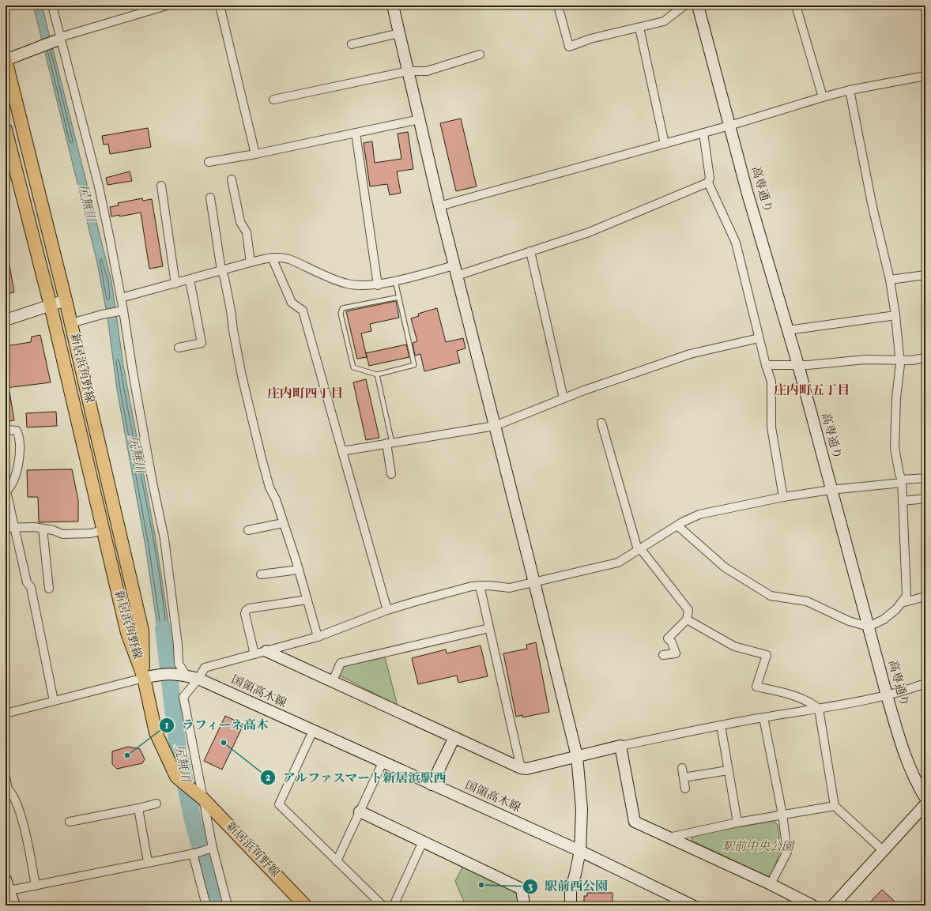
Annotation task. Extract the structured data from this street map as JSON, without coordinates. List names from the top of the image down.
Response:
{
  "streets": {
    "main road": ["新居浜角野線"],
    "street": ["高専通り", "国領高木線"]
  },
  "crossings": [
    ["新居浜角野線", "国領高木線"]
  ],
  "districts": ["庄内町五丁目", "庄内町四丁目"],
  "water": ["尻無川"],
  "parks": ["駅前中央公園"],
  "places": ["アルファスマート新居浜駅西", "ラフィーネ高木", "駅前西公園"]
}
